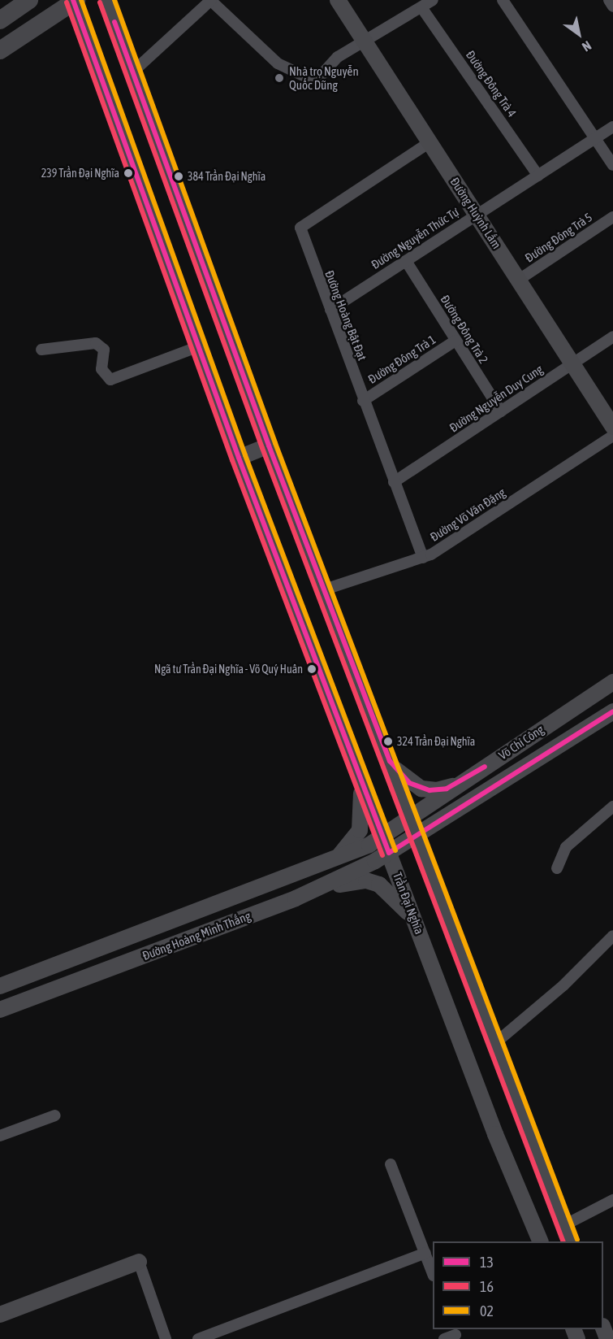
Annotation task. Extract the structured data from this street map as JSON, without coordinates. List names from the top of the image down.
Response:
{
  "streets": {
    "main road": [
      "Đường Huỳnh Lắm",
      "Võ Chí Công",
      "Trần Đại Nghĩa",
      "Đường Hoàng Minh Thắng"
    ],
    "street": [
      "Đường Đông Trà 4",
      "Đường Đông Trà 5",
      "Đường Nguyễn Thức Tự",
      "Đường Hoàng Bật Đạt",
      "Đường Đông Trà 2",
      "Đường Đông Trà 1",
      "Đường Nguyễn Duy Cung",
      "Đường Võ Văn Đặng"
    ]
  },
  "crossings": [
    ["Đường Đông Trà 4", "Đường Nguyễn Thức Tự"],
    ["Đường Huỳnh Lắm", "Đường Đông Trà 5"],
    ["Đường Huỳnh Lắm", "Đường Nguyễn Thức Tự"],
    ["Đường Huỳnh Lắm", "Đường Hoàng Bật Đạt"],
    ["Đường Huỳnh Lắm", "Đường Nguyễn Duy Cung"],
    ["Đường Nguyễn Thức Tự", "Đường Hoàng Bật Đạt"],
    ["Đường Nguyễn Thức Tự", "Đường Đông Trà 2"],
    ["Đường Hoàng Bật Đạt", "Đường Đông Trà 1"],
    ["Đường Hoàng Bật Đạt", "Đường Nguyễn Duy Cung"],
    ["Đường Hoàng Bật Đạt", "Đường Võ Văn Đặng"],
    ["Đường Đông Trà 2", "Đường Đông Trà 1"],
    ["Đường Đông Trà 2", "Đường Nguyễn Duy Cung"],
    ["Võ Chí Công", "Trần Đại Nghĩa"],
    ["Võ Chí Công", "Đường Hoàng Minh Thắng"],
    ["Trần Đại Nghĩa", "Đường Hoàng Minh Thắng"]
  ],
  "places": [
    "Nhà trọ Nguyễn Quốc Dũng",
    "239 Trần Đại Nghĩa",
    "384 Trần Đại Nghĩa",
    "Ngã tư Trần Đại Nghĩa - Võ Quý Huân",
    "324 Trần Đại Nghĩa"
  ],
  "lines": ["transit line 13", "transit line 02", "transit line 16"],
  "legend": ["13", "16", "02"],
  "north": "bottom right"
}
